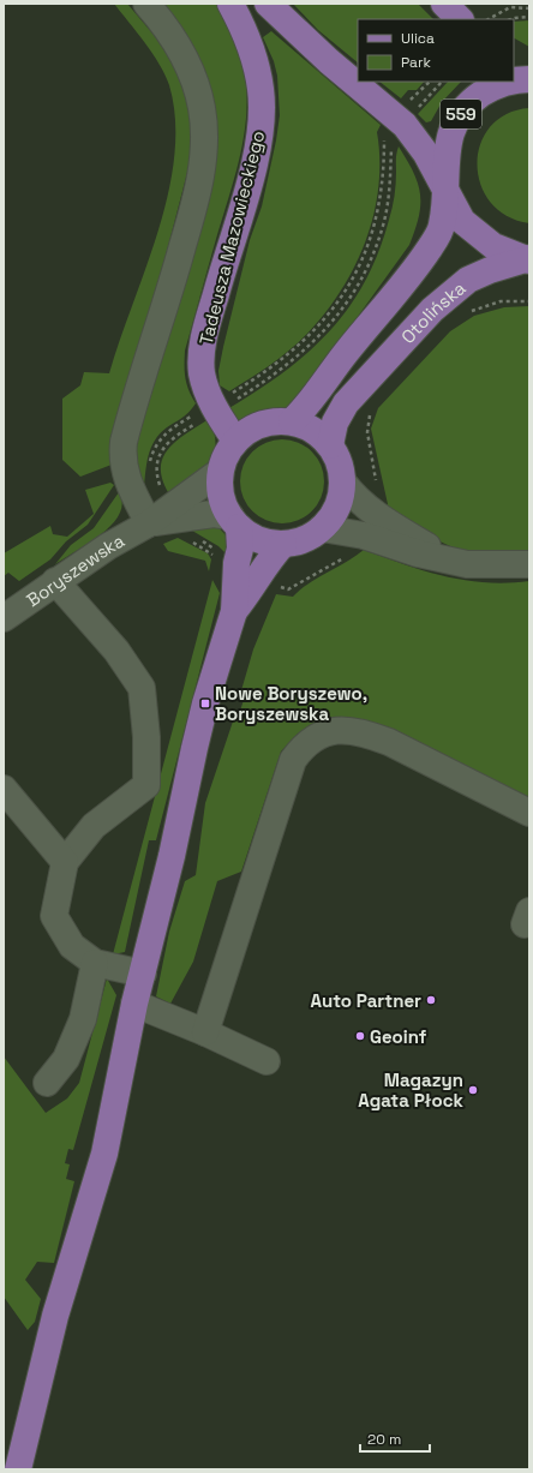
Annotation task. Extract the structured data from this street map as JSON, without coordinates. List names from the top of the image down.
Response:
{
  "streets": {
    "main road": ["559", "Tadeusza Mazowieckiego", "Otolińska"],
    "street": ["Boryszewska"]
  },
  "crossings": [
    ["559", "Otolińska"],
    ["Tadeusza Mazowieckiego", "Otolińska"],
    ["Tadeusza Mazowieckiego", "Boryszewska"],
    ["Otolińska", "Boryszewska"]
  ],
  "places": {
    "transit": ["Nowe Boryszewo, Boryszewska"],
    "other": ["Auto Partner", "Geoinf", "Magazyn Agata Płock"]
  },
  "legend": ["Ulica", "Park"],
  "scale_bar": "20 m"
}
